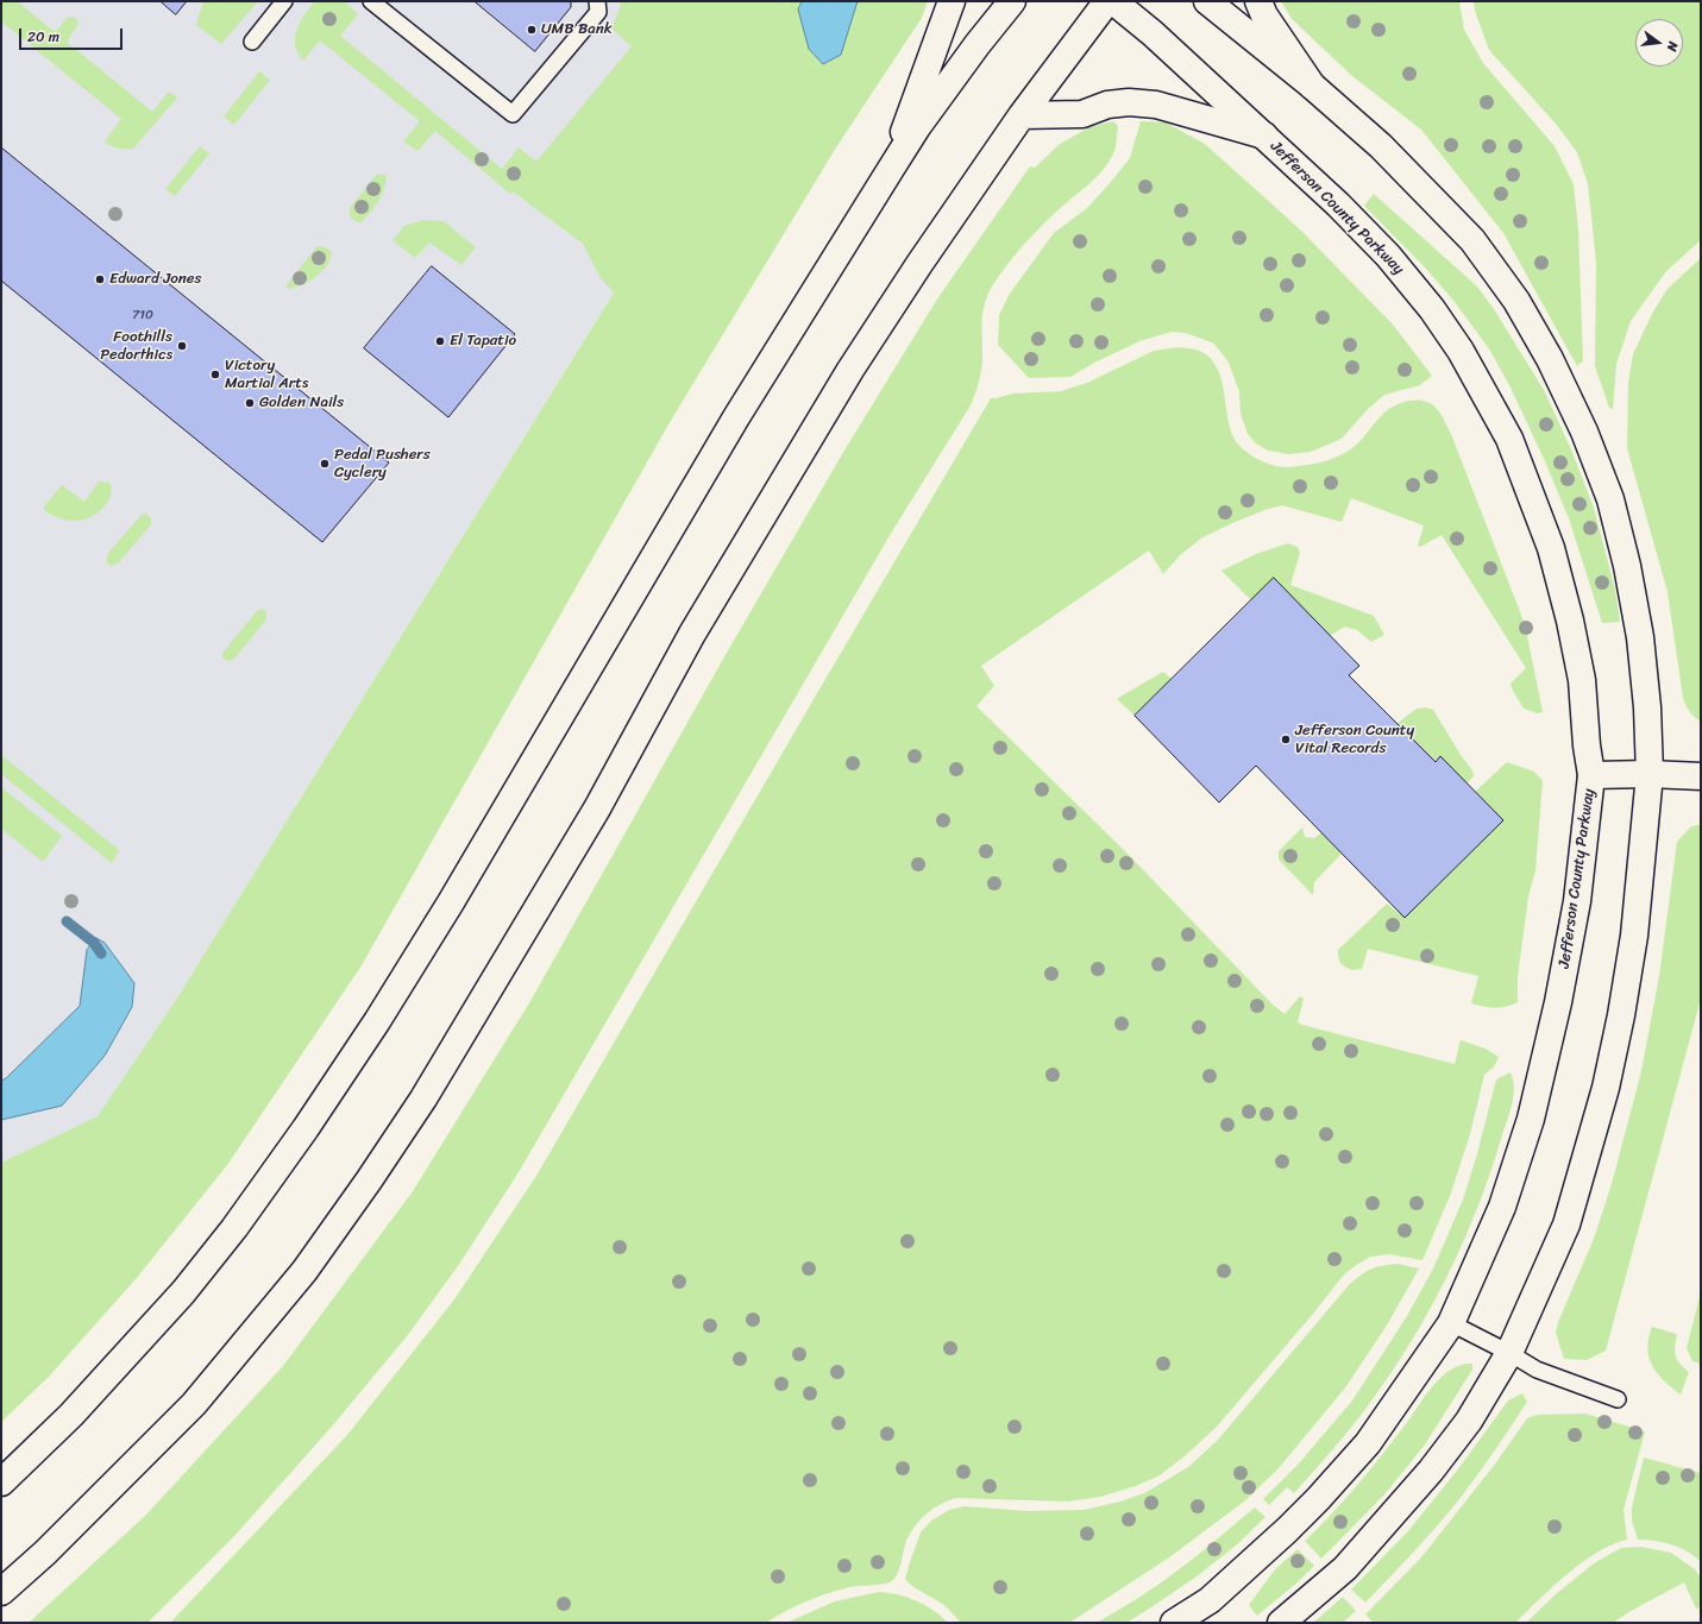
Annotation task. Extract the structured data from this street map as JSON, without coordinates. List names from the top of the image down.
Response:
{
  "streets": {
    "main road": ["Jefferson County Parkway"]
  },
  "places": [
    "UMB Bank",
    "Edward Jones",
    "El Tapatio",
    "Foothills Pedorthics",
    "Victory Martial Arts",
    "Golden Nails",
    "Pedal Pushers Cyclery",
    "Jefferson County Vital Records"
  ],
  "house_numbers": ["710"],
  "scale_bar": "20 m",
  "north": "right"
}
